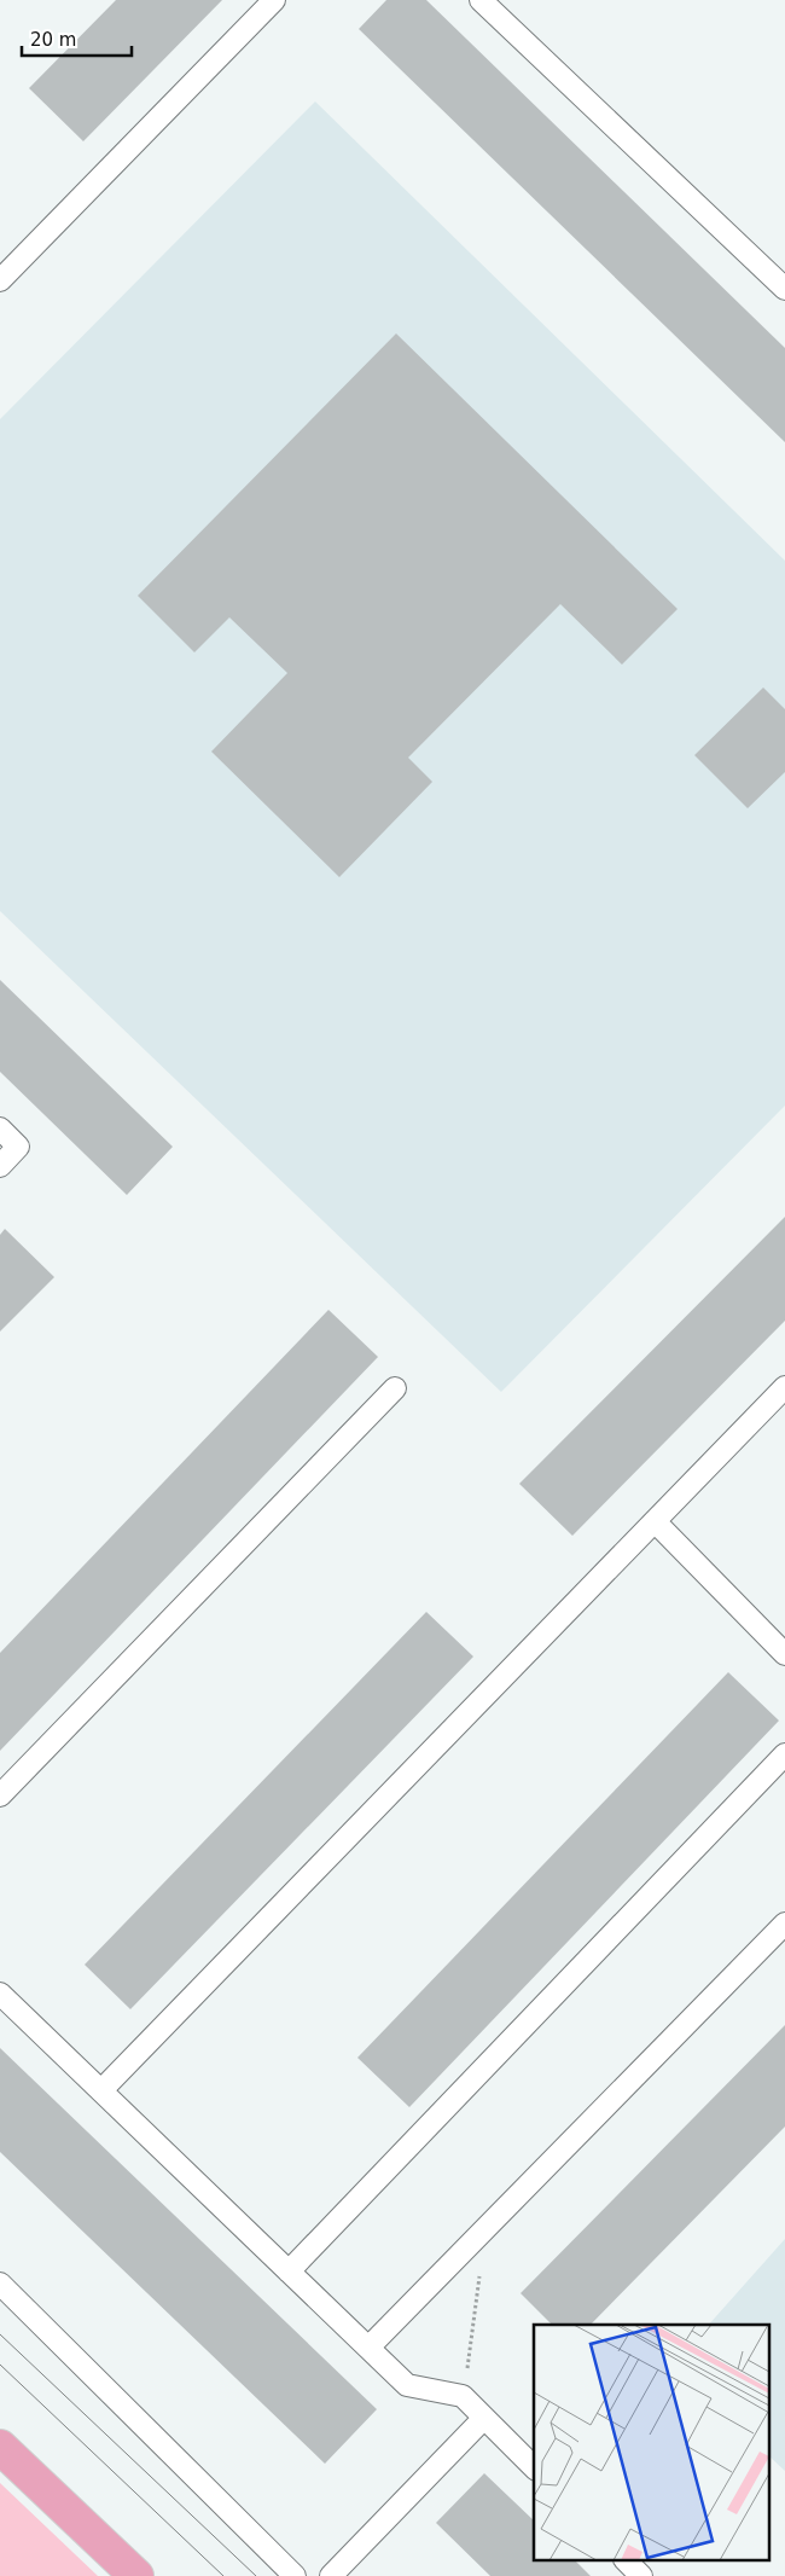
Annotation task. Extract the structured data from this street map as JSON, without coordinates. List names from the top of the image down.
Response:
{
  "scale_bar": "20 m"
}
